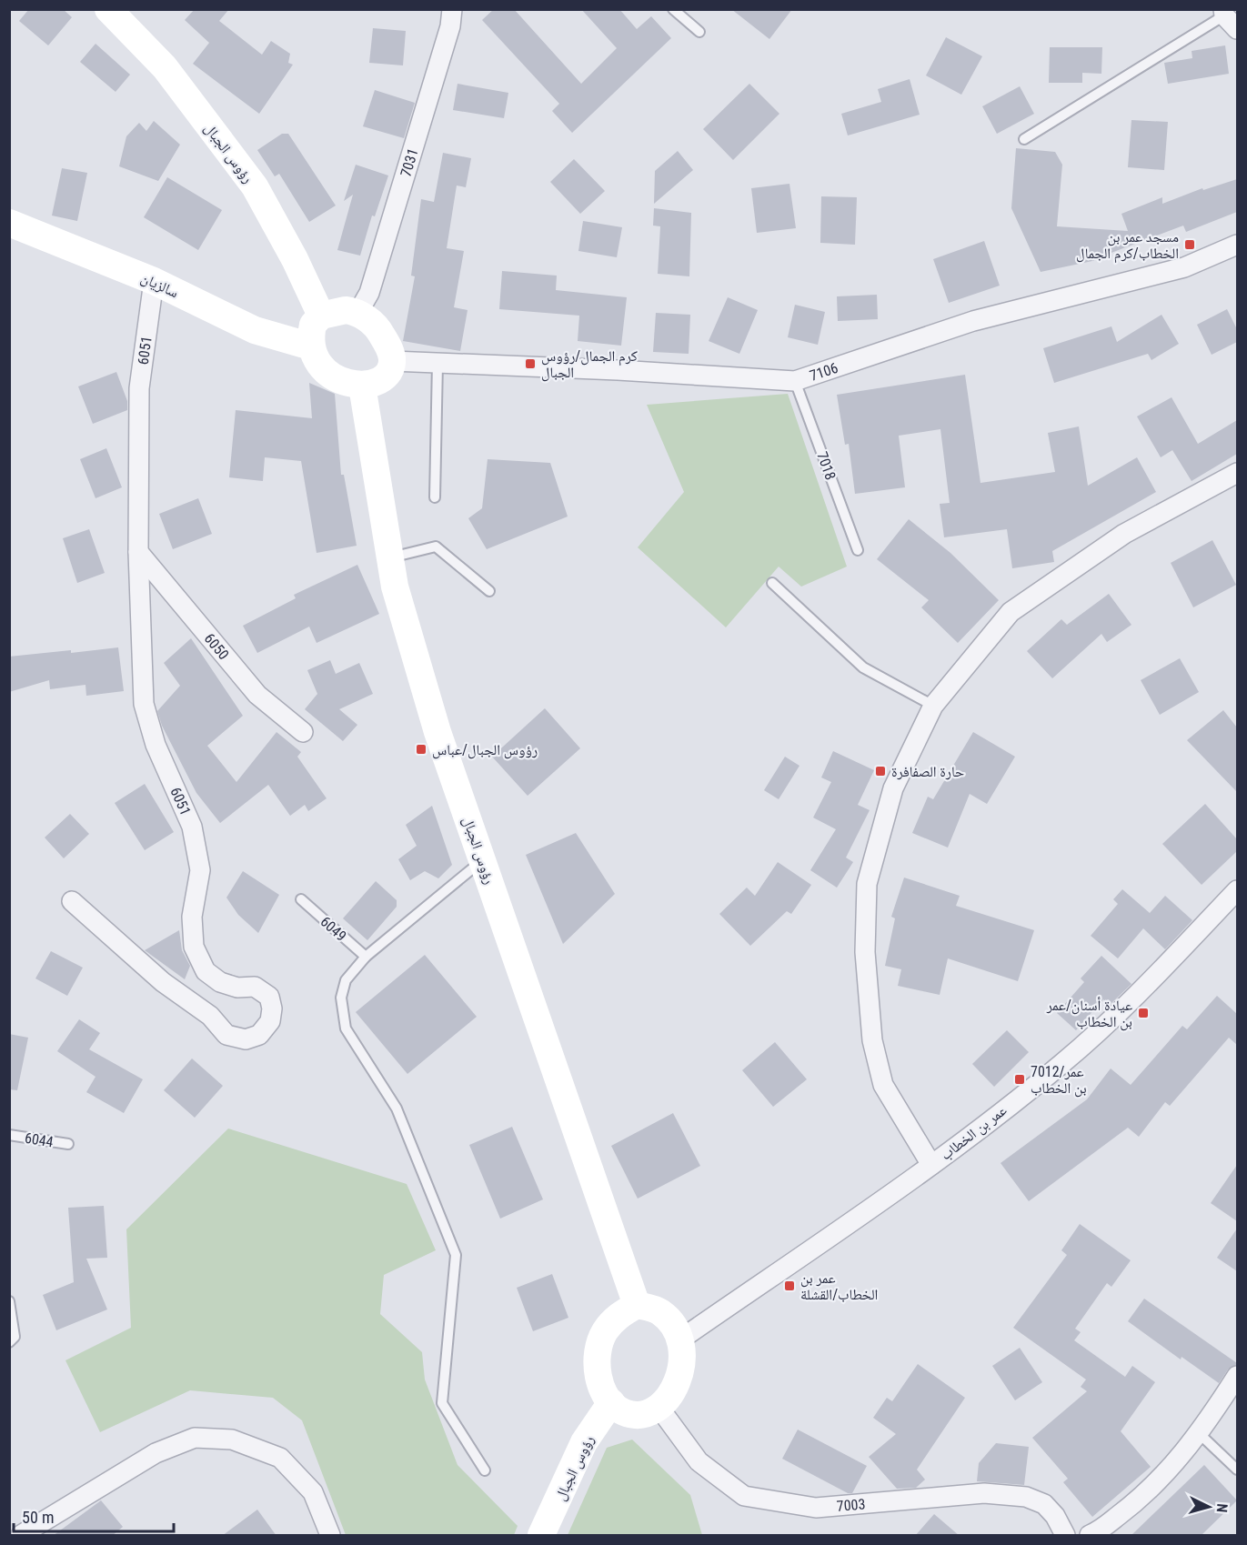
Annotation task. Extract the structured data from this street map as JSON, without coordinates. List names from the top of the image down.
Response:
{
  "streets": {
    "street": [
      "رؤوس الجبال",
      "7031",
      "سالزيان",
      "6051",
      "7106",
      "6050",
      "عمر بن الخطاب",
      "7003"
    ],
    "lane": ["7018", "6049", "6044"]
  },
  "crossings": [
    ["رؤوس الجبال", "7031"],
    ["رؤوس الجبال", "سالزيان"],
    ["رؤوس الجبال", "7106"],
    ["رؤوس الجبال", "عمر بن الخطاب"],
    ["رؤوس الجبال", "7003"],
    ["7031", "سالزيان"],
    ["7031", "7106"],
    ["سالزيان", "6051"],
    ["سالزيان", "7106"],
    ["6051", "6050"],
    ["7106", "7018"],
    ["عمر بن الخطاب", "7003"]
  ],
  "places": {
    "transit": [
      "مسجد عمر بن الخطاب/كرم الجمال",
      "كرم الجمال/رؤوس الجبال",
      "رؤوس الجبال/عباس",
      "حارة الصفافرة",
      "عيادة أسنان/عمر بن الخطاب",
      "7012/عمر بن الخطاب",
      "عمر بن الخطاب/القشلة"
    ]
  },
  "scale_bar": "50 m",
  "north": "right"
}
